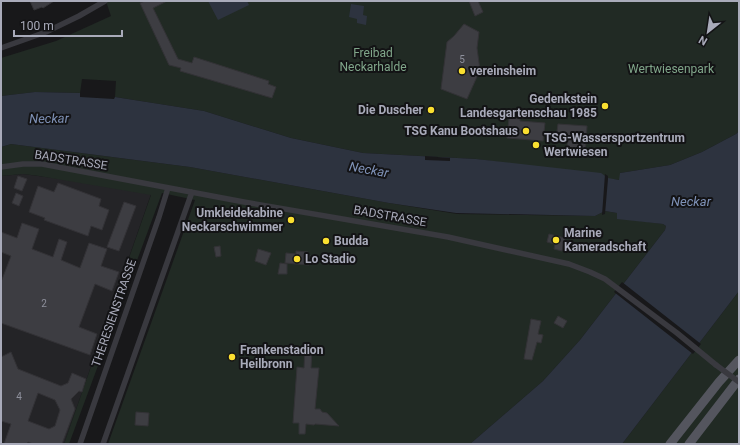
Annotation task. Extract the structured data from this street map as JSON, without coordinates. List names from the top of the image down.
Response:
{
  "streets": {
    "street": ["BADSTRASSE", "THERESIENSTRASSE"]
  },
  "crossings": [
    ["BADSTRASSE", "THERESIENSTRASSE"]
  ],
  "water": ["Neckar"],
  "parks": ["Freibad Neckarhalde", "Wertwiesenpark"],
  "places": [
    "vereinsheim",
    "Gedenkstein Landesgartenschau 1985",
    "Die Duscher",
    "TSG Kanu Bootshaus",
    "TSG-Wassersportzentrum Wertwiesen",
    "Umkleidekabine Neckarschwimmer",
    "Marine Kameradschaft",
    "Budda",
    "Lo Stadio",
    "Frankenstadion Heilbronn"
  ],
  "house_numbers": ["5", "2", "4"],
  "scale_bar": "100 m",
  "north": "bottom left"
}
